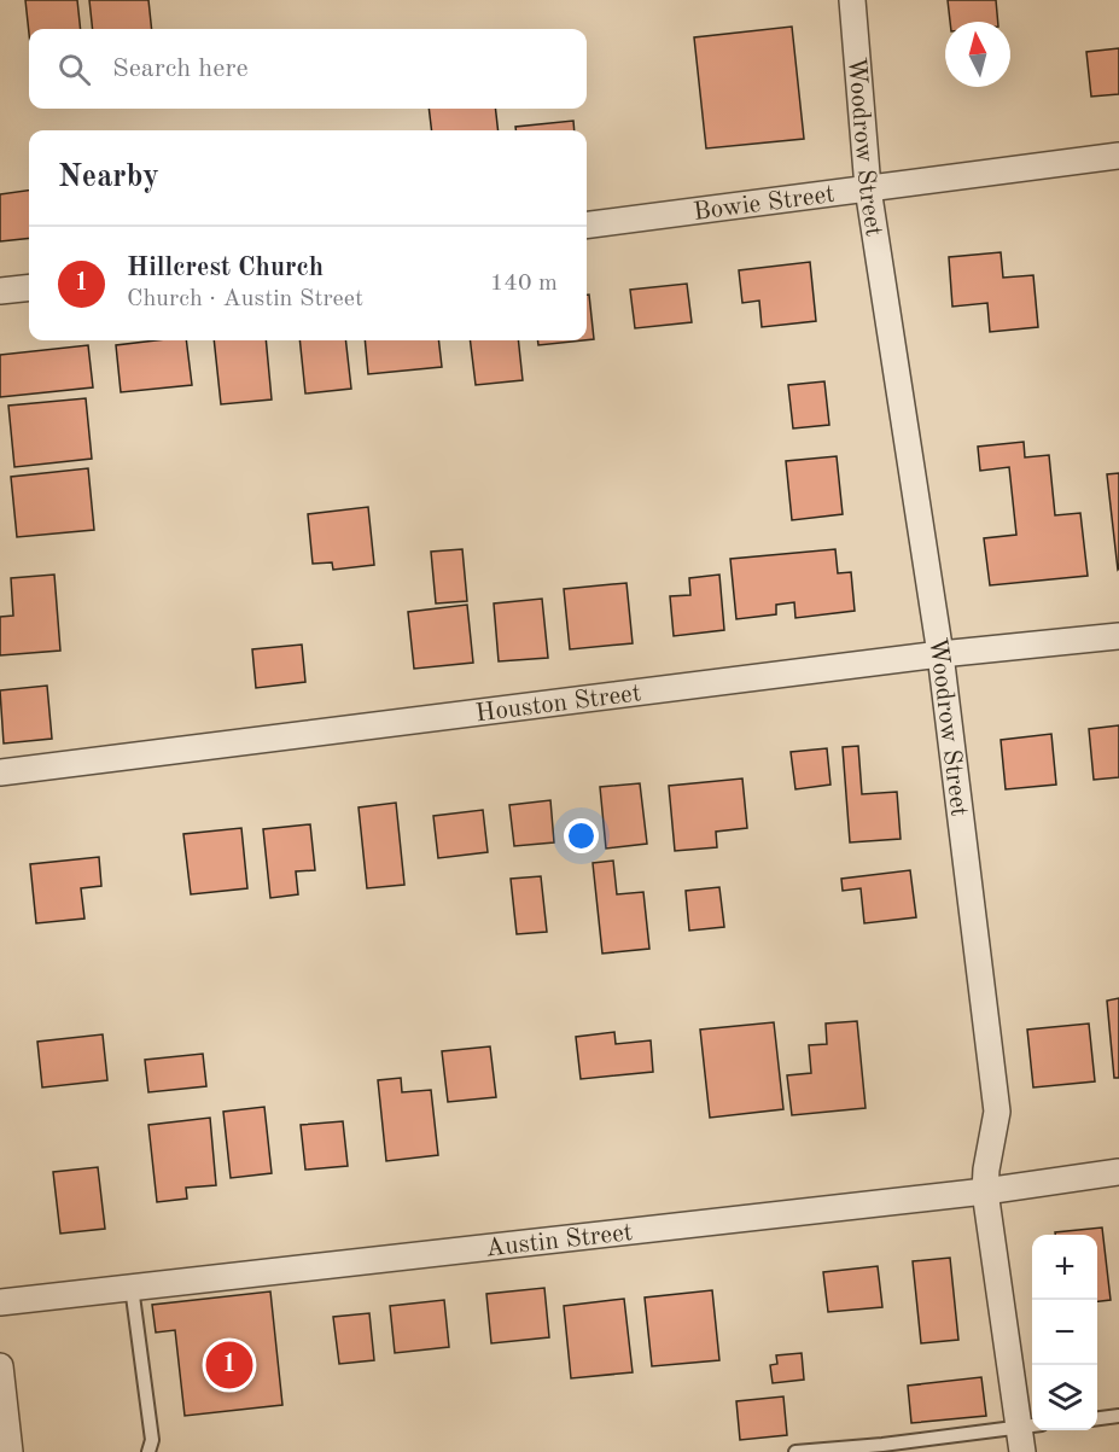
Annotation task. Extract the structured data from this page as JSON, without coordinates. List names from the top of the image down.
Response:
{
  "streets": {
    "street": [
      "Woodrow Street",
      "Bowie Street",
      "Houston Street",
      "Austin Street"
    ]
  },
  "crossings": [
    ["Woodrow Street", "Bowie Street"],
    ["Woodrow Street", "Houston Street"],
    ["Woodrow Street", "Austin Street"]
  ],
  "north": "top",
  "page": {
    "search": "Search here",
    "heading": "Nearby",
    "list": [
      {
        "mark": "1",
        "name": "Hillcrest Church",
        "note": "Church · Austin Street",
        "value": "140 m"
      }
    ],
    "map_buttons": ["+", "−"],
    "pins": "1"
  }
}
